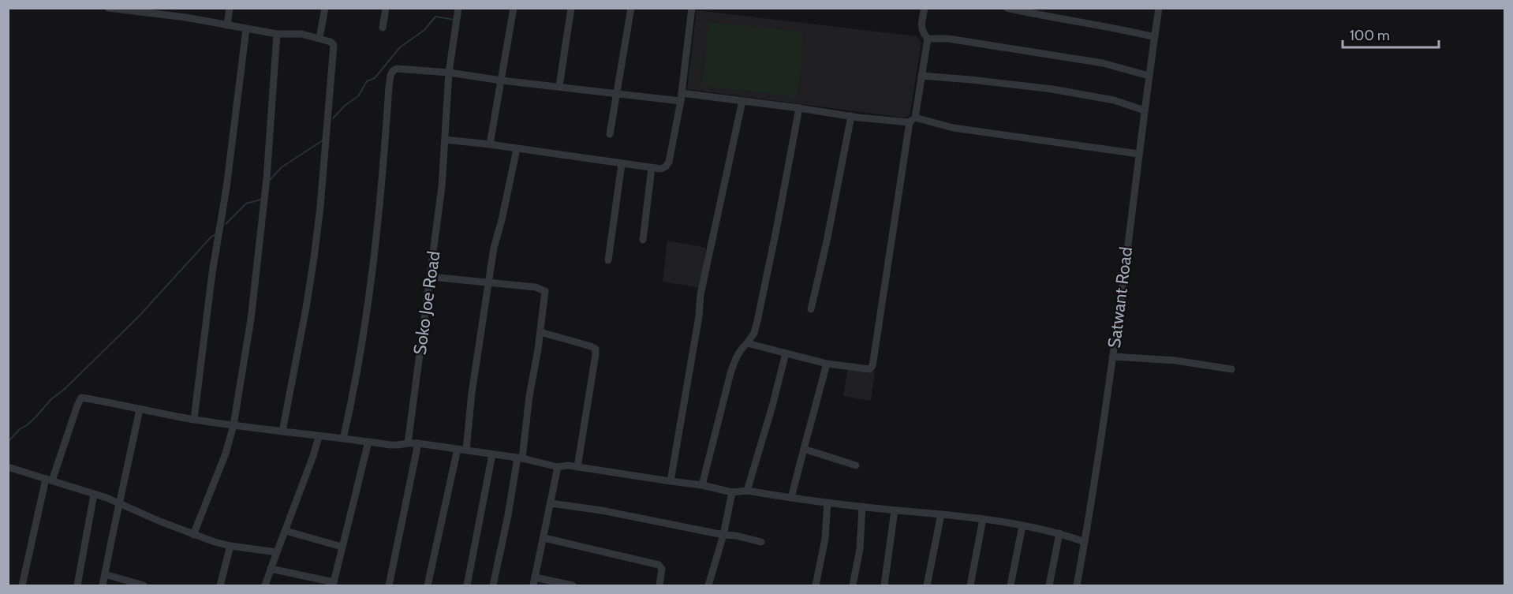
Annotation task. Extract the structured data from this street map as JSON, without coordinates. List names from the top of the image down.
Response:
{
  "streets": {
    "street": ["Satwant Road", "Soko Joe Road"]
  },
  "scale_bar": "100 m"
}
